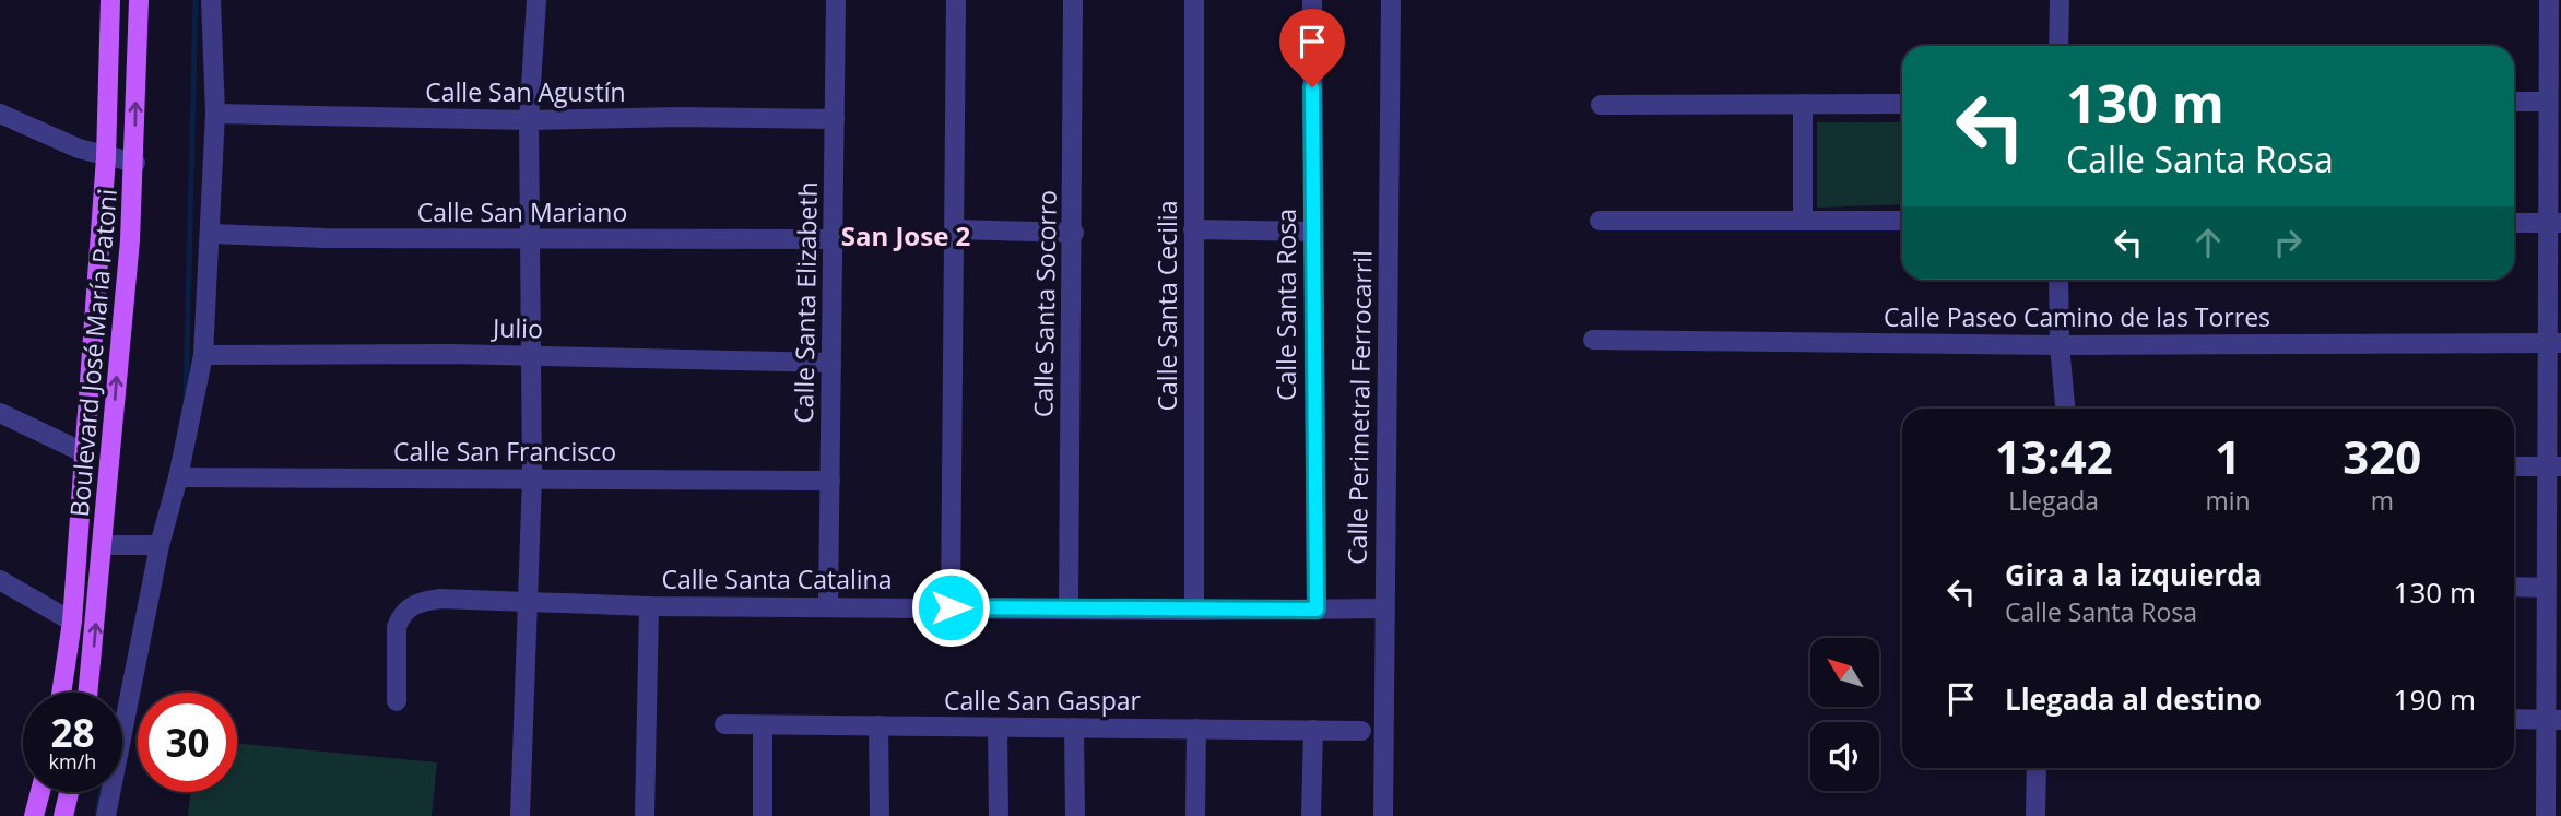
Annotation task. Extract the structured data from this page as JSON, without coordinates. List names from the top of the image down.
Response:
{
  "streets": {
    "main road": ["Boulevard José María Patoni"],
    "street": [
      "Calle San Agustín",
      "Calle San Mariano",
      "Calle Santa Elizabeth",
      "Calle Santa Socorro",
      "Calle Santa Rosa",
      "Calle Santa Cecilia",
      "Calle Paseo Camino de las Torres",
      "Julio",
      "Calle Perimetral Ferrocarril",
      "Calle San Francisco",
      "Calle Santa Catalina",
      "Calle San Gaspar"
    ]
  },
  "crossings": [
    ["Calle San Agustín", "Calle Santa Elizabeth"],
    ["Calle San Mariano", "Calle Santa Elizabeth"],
    ["Calle Santa Elizabeth", "Julio"],
    ["Calle Santa Elizabeth", "Calle San Francisco"],
    ["Calle Santa Elizabeth", "Calle Santa Catalina"],
    ["Calle Santa Socorro", "Calle Santa Catalina"],
    ["Calle Santa Rosa", "Calle Santa Catalina"],
    ["Calle Santa Cecilia", "Calle Santa Catalina"],
    ["Calle Perimetral Ferrocarril", "Calle Santa Catalina"]
  ],
  "districts": ["San Jose 2"],
  "north": "top left",
  "page": {
    "turn": ["130 m", "Calle Santa Rosa"],
    "eta": [
      "13:42",
      "Llegada",
      "1",
      "min",
      "320",
      "m"
    ],
    "list": [
      {
        "name": "Gira a la izquierda",
        "note": "Calle Santa Rosa",
        "value": "130 m"
      },
      {
        "name": "Llegada al destino",
        "value": "190 m"
      }
    ],
    "speed": "28 km/h",
    "limit": "30"
  }
}
